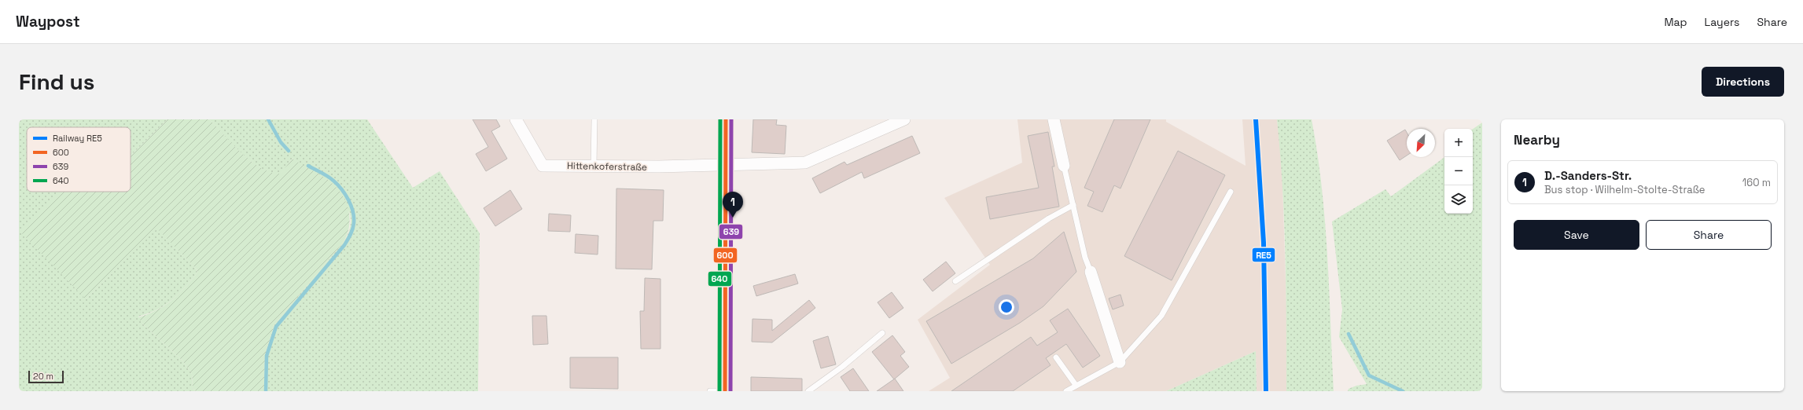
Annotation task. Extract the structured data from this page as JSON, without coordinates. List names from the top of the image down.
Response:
{
  "streets": {
    "street": ["Hittenkoferstraße"]
  },
  "lines": [
    "rail line RE5",
    "transit line 600",
    "transit line 639",
    "transit line 640"
  ],
  "legend": [
    "Railway RE5",
    "600",
    "639",
    "640"
  ],
  "scale_bar": "20 m",
  "north": "bottom left",
  "page": {
    "header": "Waypost",
    "nav": ["Map", "Layers", "Share"],
    "buttons": [
      "Directions",
      ["Save", "Share"]
    ],
    "title": "Find us",
    "heading": "Nearby",
    "map_buttons": ["+", "−"],
    "list": [
      {
        "mark": "1",
        "name": "D.-Sanders-Str.",
        "note": "Bus stop · Wilhelm-Stolte-Straße",
        "value": "160 m"
      }
    ],
    "pins": "1",
    "scale": "20 m"
  }
}
